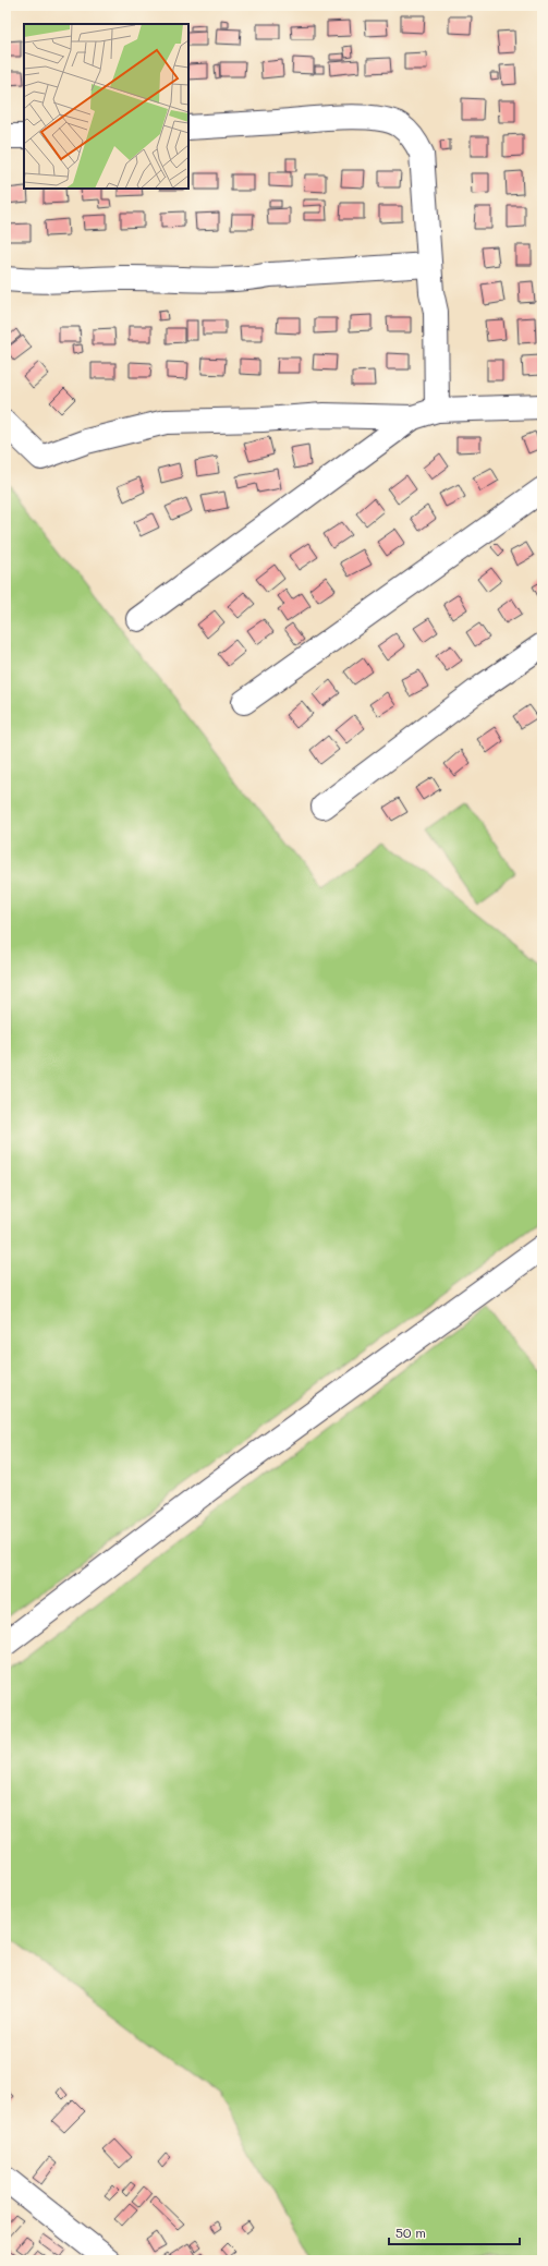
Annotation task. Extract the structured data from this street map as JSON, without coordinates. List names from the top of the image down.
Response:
{
  "scale_bar": "50 m"
}
